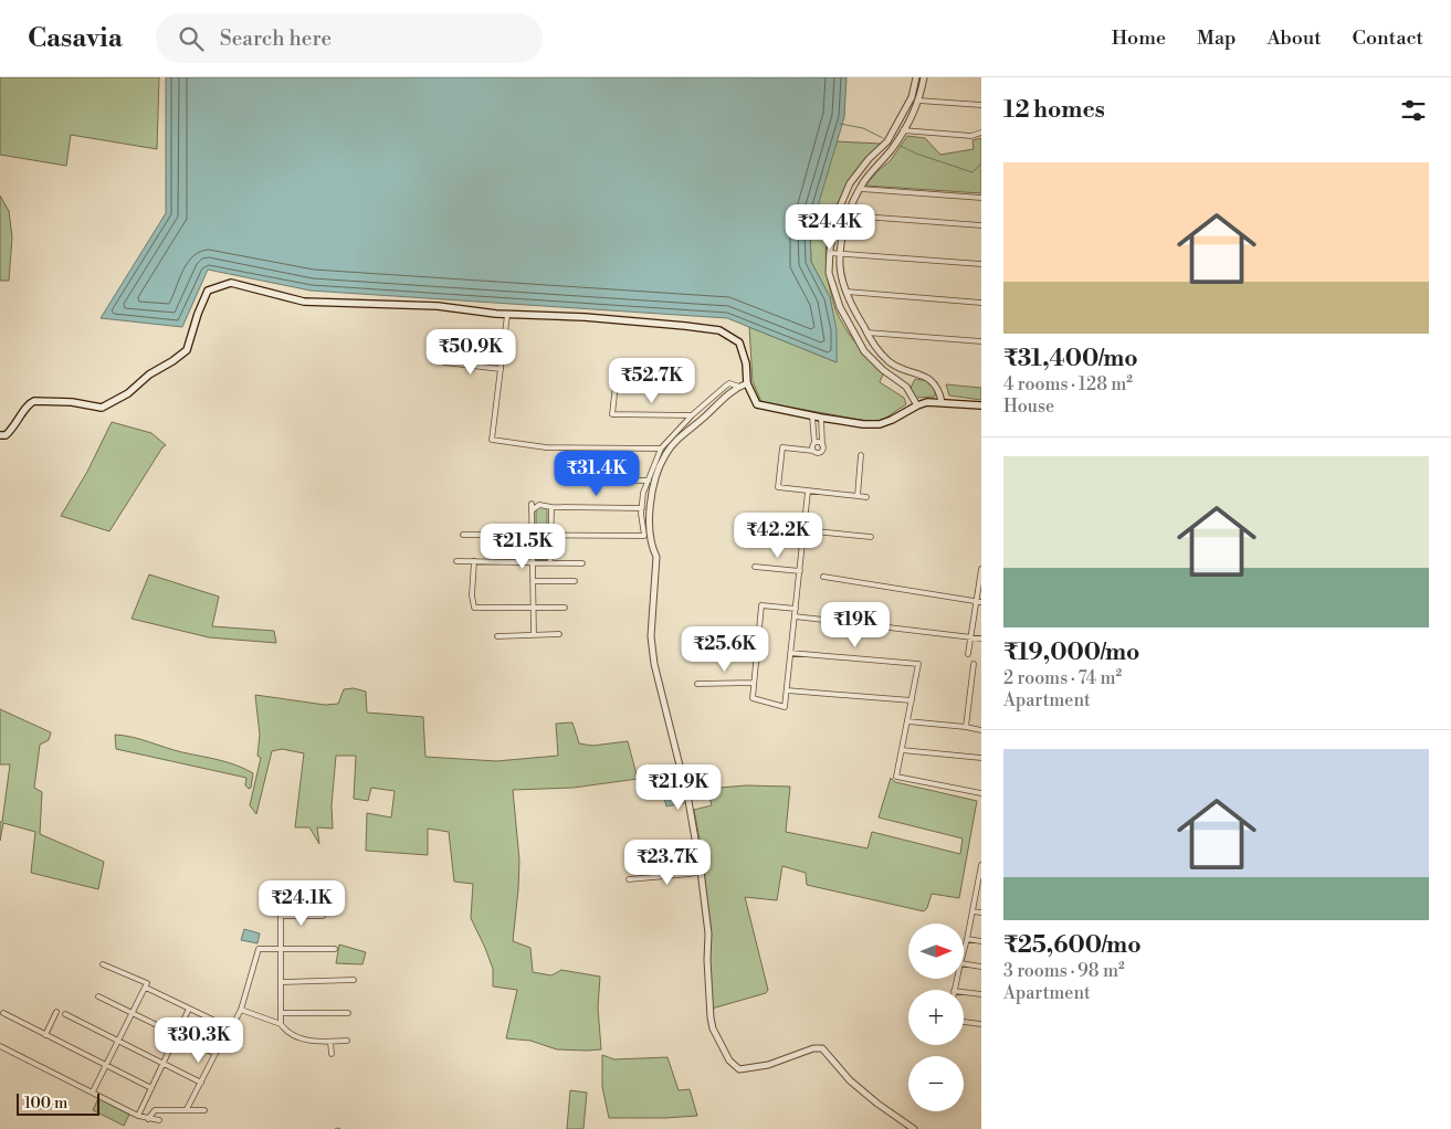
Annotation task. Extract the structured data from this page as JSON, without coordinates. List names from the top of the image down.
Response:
{
  "scale_bar": "100 m",
  "north": "right",
  "page": {
    "header": "Casavia",
    "search": "Search here",
    "nav": [
      "Home",
      "Map",
      "About",
      "Contact"
    ],
    "heading": "12 homes",
    "list": [
      {
        "name": "₹31,400/mo",
        "note": "4 rooms · 128 m² · House"
      },
      {
        "name": "₹19,000/mo",
        "note": "2 rooms · 74 m² · Apartment"
      },
      {
        "name": "₹25,600/mo",
        "note": "3 rooms · 98 m² · Apartment"
      }
    ],
    "price": [
      "₹24.4K",
      "₹50.9K",
      "₹52.7K",
      "₹31.4K",
      "₹42.2K",
      "₹21.5K",
      "₹19K",
      "₹25.6K",
      "₹21.9K",
      "₹23.7K",
      "₹24.1K",
      "₹30.3K"
    ],
    "map_buttons": ["+", "−"],
    "scale": "100 m"
  }
}
